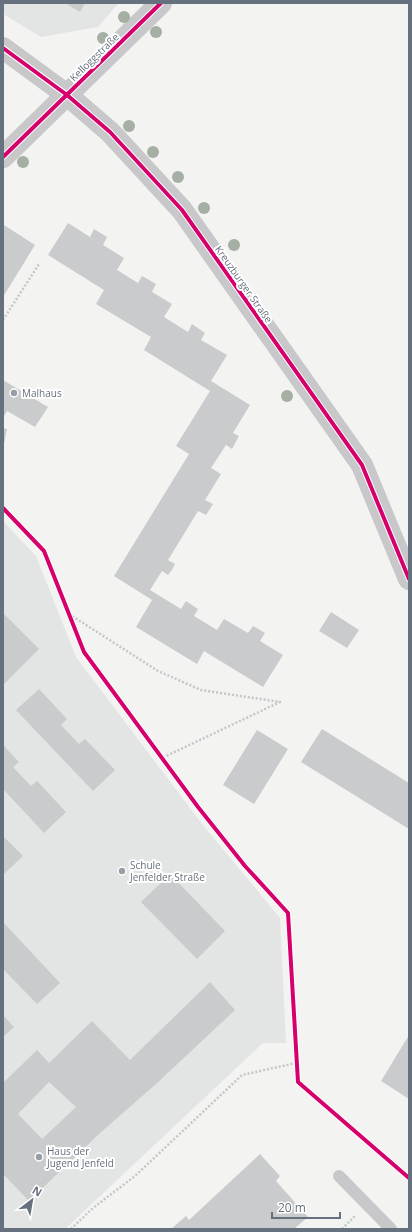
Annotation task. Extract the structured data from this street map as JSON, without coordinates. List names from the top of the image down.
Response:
{
  "streets": {
    "street": ["Kelloggstraße", "Kreuzburger Straße"]
  },
  "crossings": [
    ["Kelloggstraße", "Kreuzburger Straße"]
  ],
  "places": ["Malhaus", "Schule Jenfelder Straße", "Haus der Jugend Jenfeld"],
  "scale_bar": "20 m",
  "north": "top right"
}
